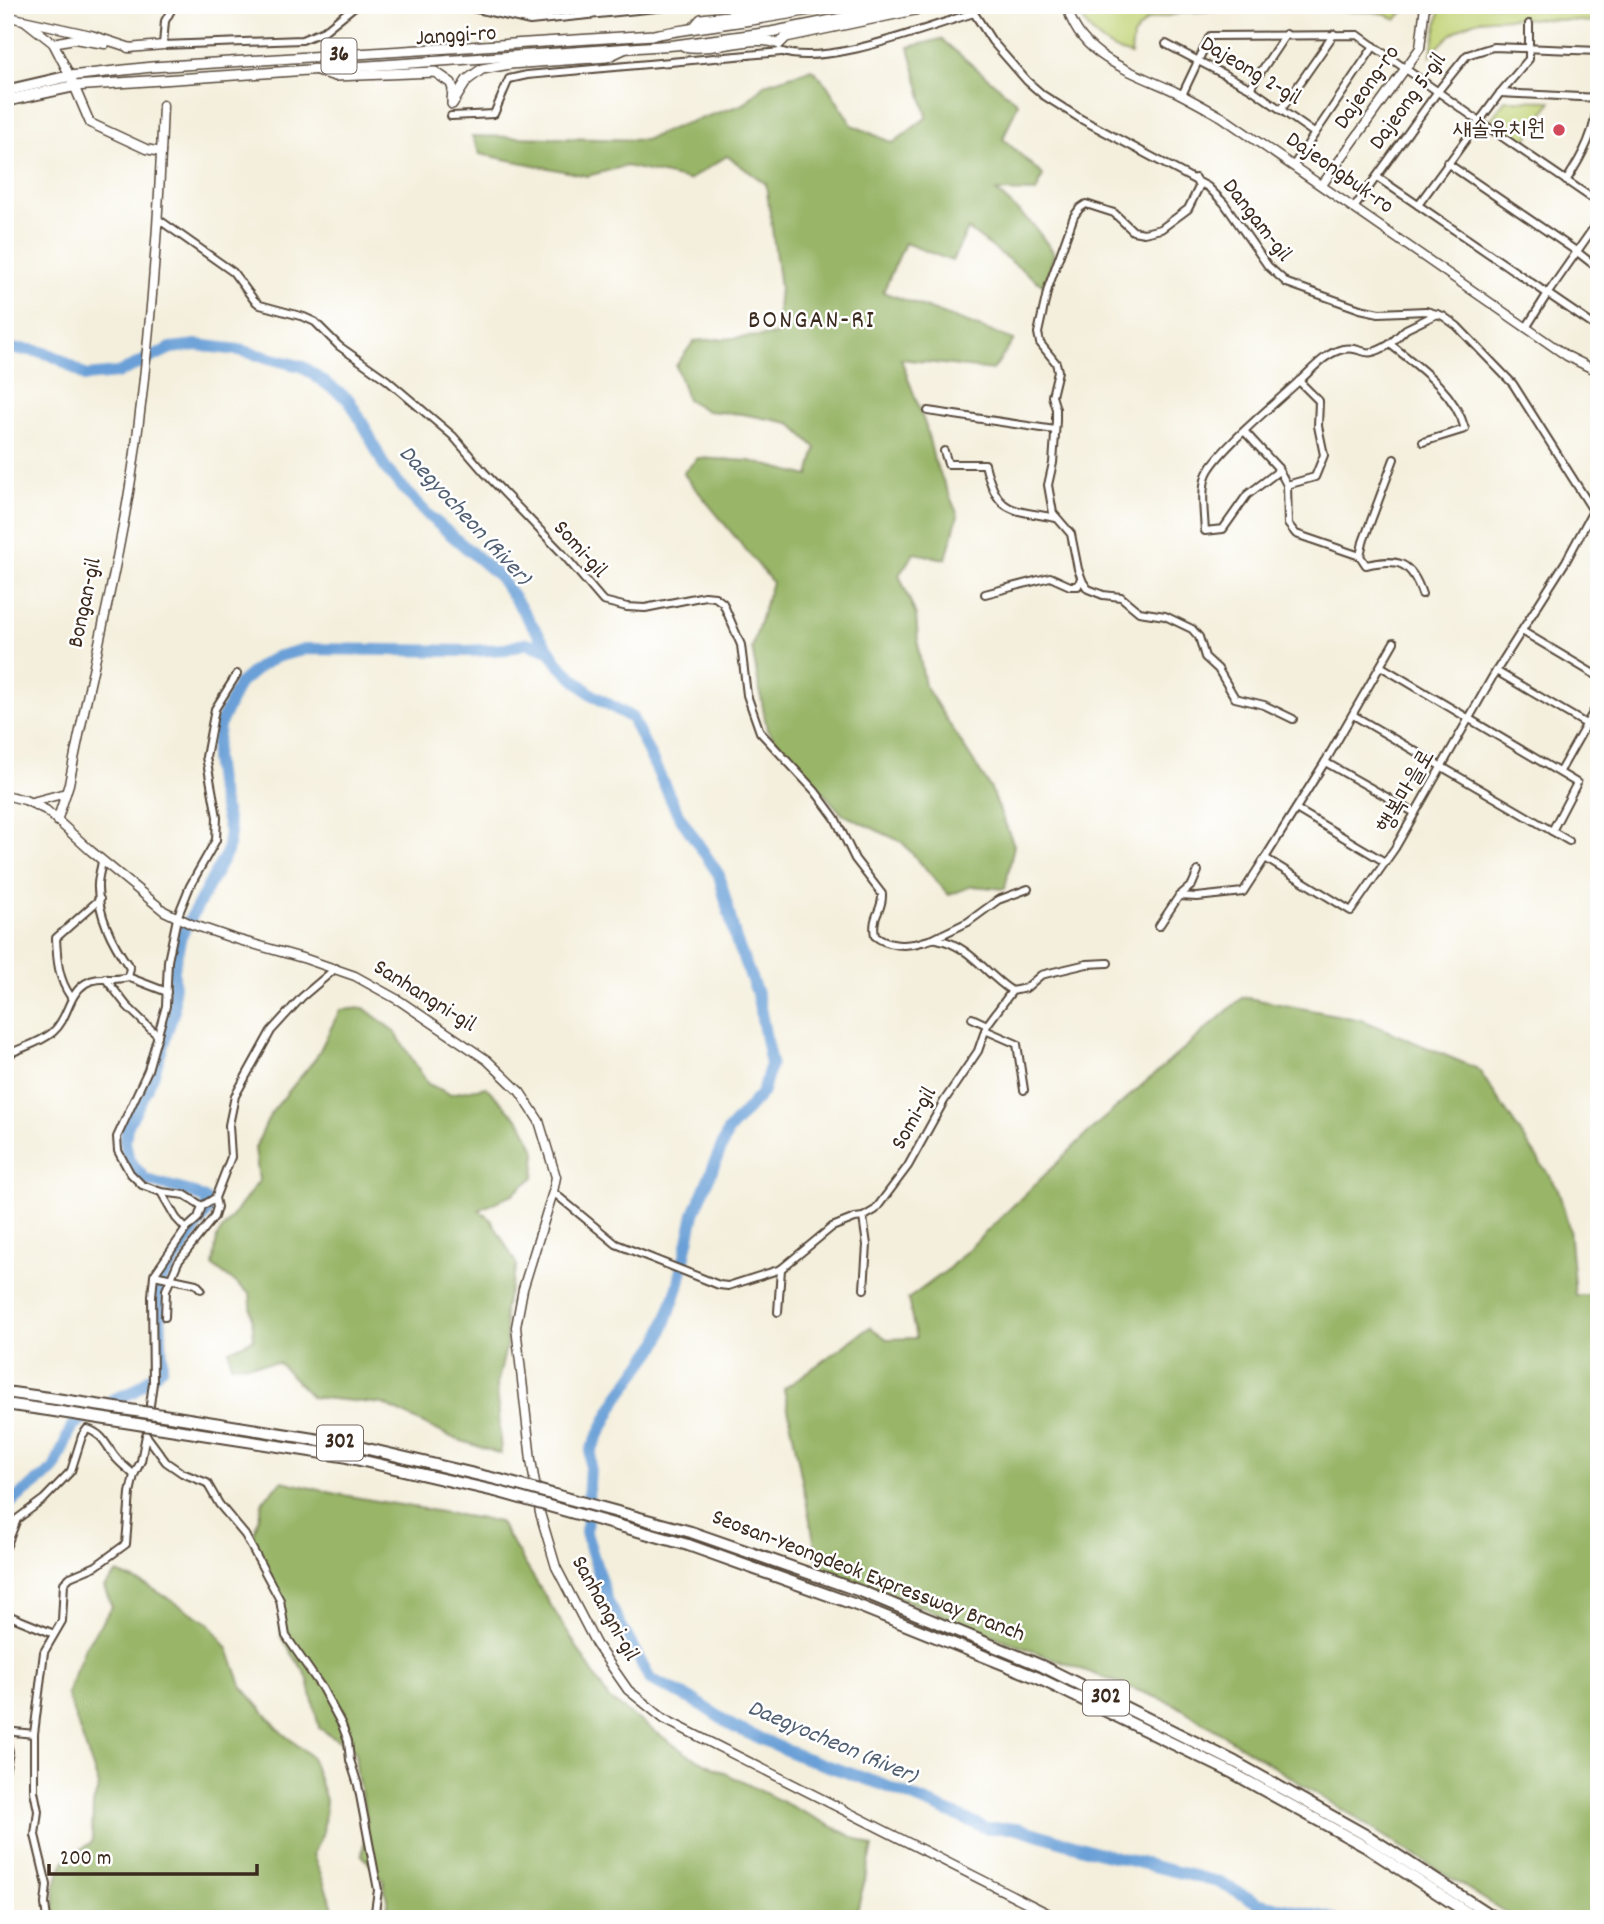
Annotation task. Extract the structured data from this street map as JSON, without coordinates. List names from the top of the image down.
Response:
{
  "streets": {
    "highway": [
      "Janggi-ro",
      "36",
      "302",
      "Seosan-Yeongdeok Expressway Branch"
    ],
    "main road": [
      "Dajeong-ro",
      "Dajeongbuk-ro",
      "Bongan-gil",
      "Sanhangni-gil"
    ],
    "street": [
      "Dajeong 2-gil",
      "Dajeong 5-gil",
      "Dangam-gil",
      "Somi-gil",
      "행복마을로"
    ]
  },
  "crossings": [
    ["Dajeong-ro", "Dajeongbuk-ro"],
    ["Dajeong 5-gil", "Dajeongbuk-ro"],
    ["Somi-gil", "Bongan-gil"],
    ["Somi-gil", "Sanhangni-gil"]
  ],
  "districts": ["BONGAN-RI"],
  "water": ["Daegyocheon (River)"],
  "places": ["새솔유치원"],
  "scale_bar": "200 m"
}
